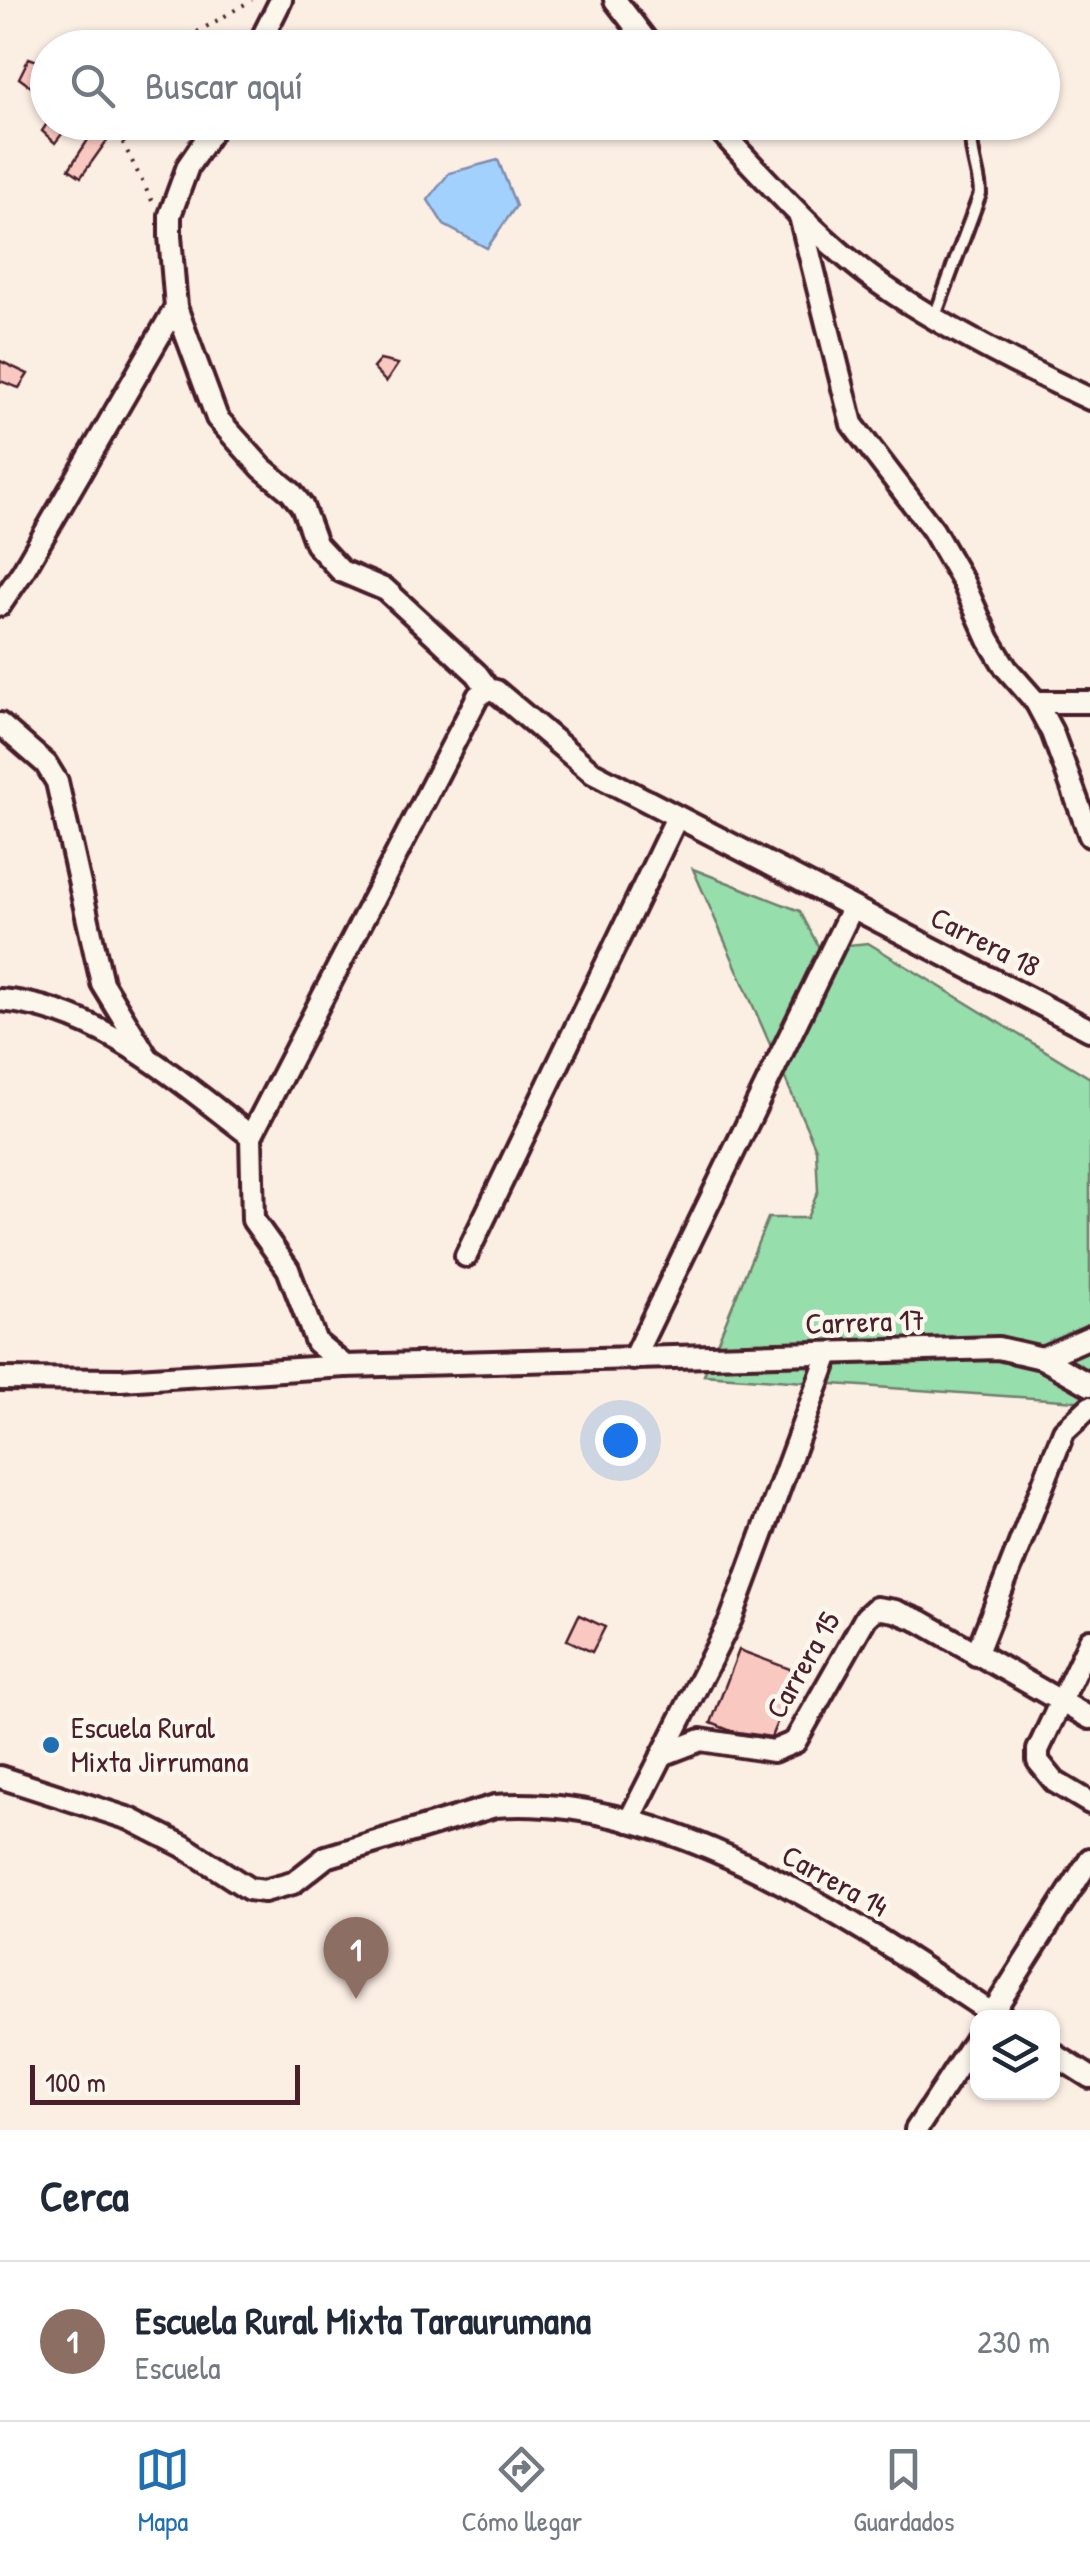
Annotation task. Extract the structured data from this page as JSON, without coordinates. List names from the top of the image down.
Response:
{
  "streets": {
    "street": [
      "Carrera 18",
      "Carrera 17",
      "Carrera 15",
      "Carrera 14"
    ]
  },
  "places": ["Escuela Rural Mixta Jirrumana"],
  "scale_bar": "100 m",
  "page": {
    "search": "Buscar aquí",
    "pins": "1",
    "scale": "100 m",
    "heading": "Cerca",
    "list": [
      {
        "mark": "1",
        "name": "Escuela Rural Mixta Taraurumana",
        "note": "Escuela",
        "value": "230 m"
      }
    ],
    "nav": ["Mapa", "Cómo llegar", "Guardados"]
  }
}
